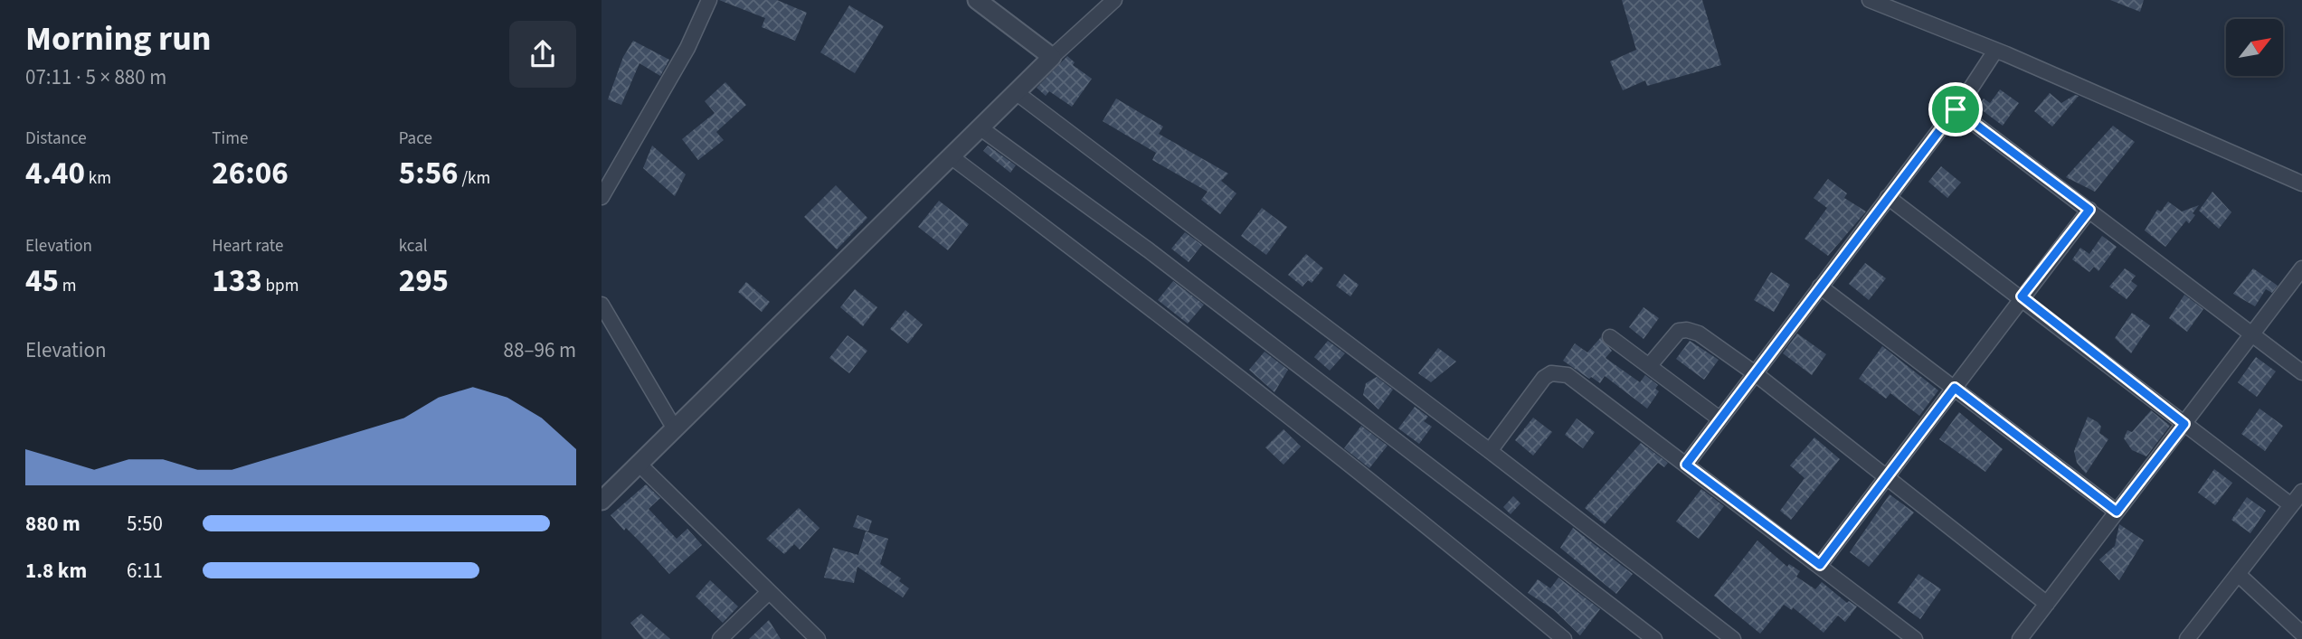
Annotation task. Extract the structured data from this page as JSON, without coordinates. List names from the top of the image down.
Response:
{
  "north": "top right",
  "page": {
    "heading": ["Morning run", "07:11 · 5 × 880 m"],
    "stats": [
      ["Distance", "4.40 km"],
      ["Time", "26:06"],
      ["Pace", "5:56 /km"],
      ["Elevation", "45 m"],
      ["Heart rate", "133 bpm"],
      ["kcal", "295"]
    ],
    "chart": ["Elevation", "88–96 m"],
    "list": [
      {
        "name": "880 m",
        "note": "5:50"
      },
      {
        "name": "1.8 km",
        "note": "6:11"
      }
    ]
  }
}
